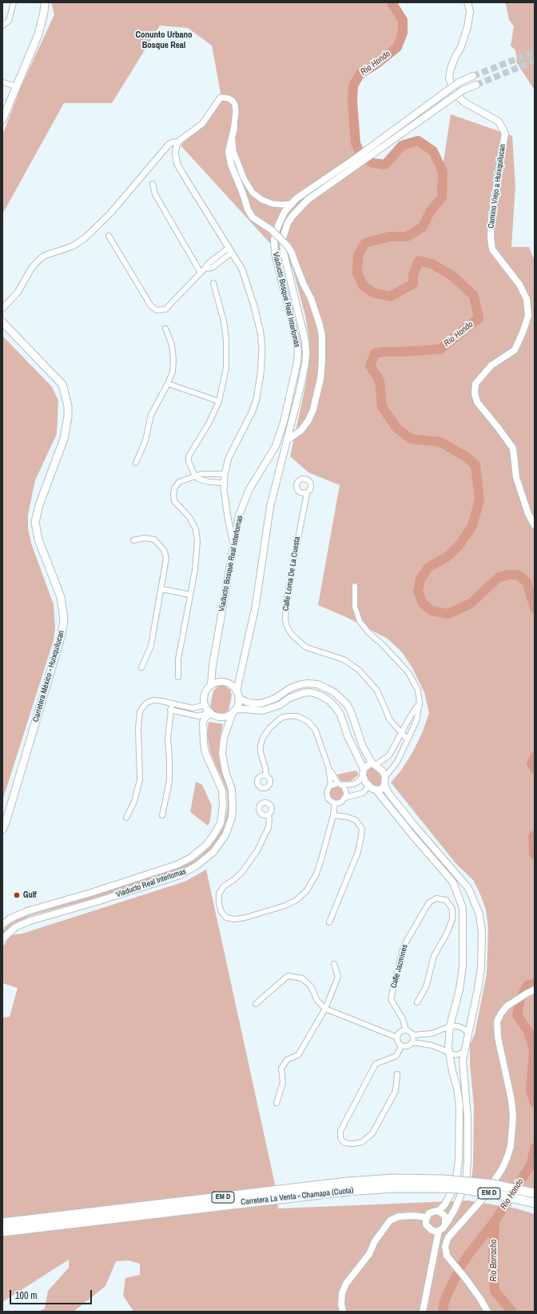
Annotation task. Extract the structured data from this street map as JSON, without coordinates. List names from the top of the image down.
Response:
{
  "streets": {
    "highway": ["EM D", "Carretera La Venta - Chamapa (Cuota)"],
    "main road": [
      "Camino Viejo a Huixquilucan",
      "Viaducto Bosque Real Interlomas",
      "Carretera México - Huixquilucan",
      "Viaducto Real Interlomas"
    ],
    "street": ["Calle Loma De La Cuesta", "Calle Jazmines"]
  },
  "crossings": [
    ["Viaducto Bosque Real Interlomas", "Viaducto Real Interlomas"]
  ],
  "districts": ["Conunto Urbano Bosque Real"],
  "water": ["Rio Hondo", "Río Borracho"],
  "places": ["Gulf"],
  "scale_bar": "100 m"
}
